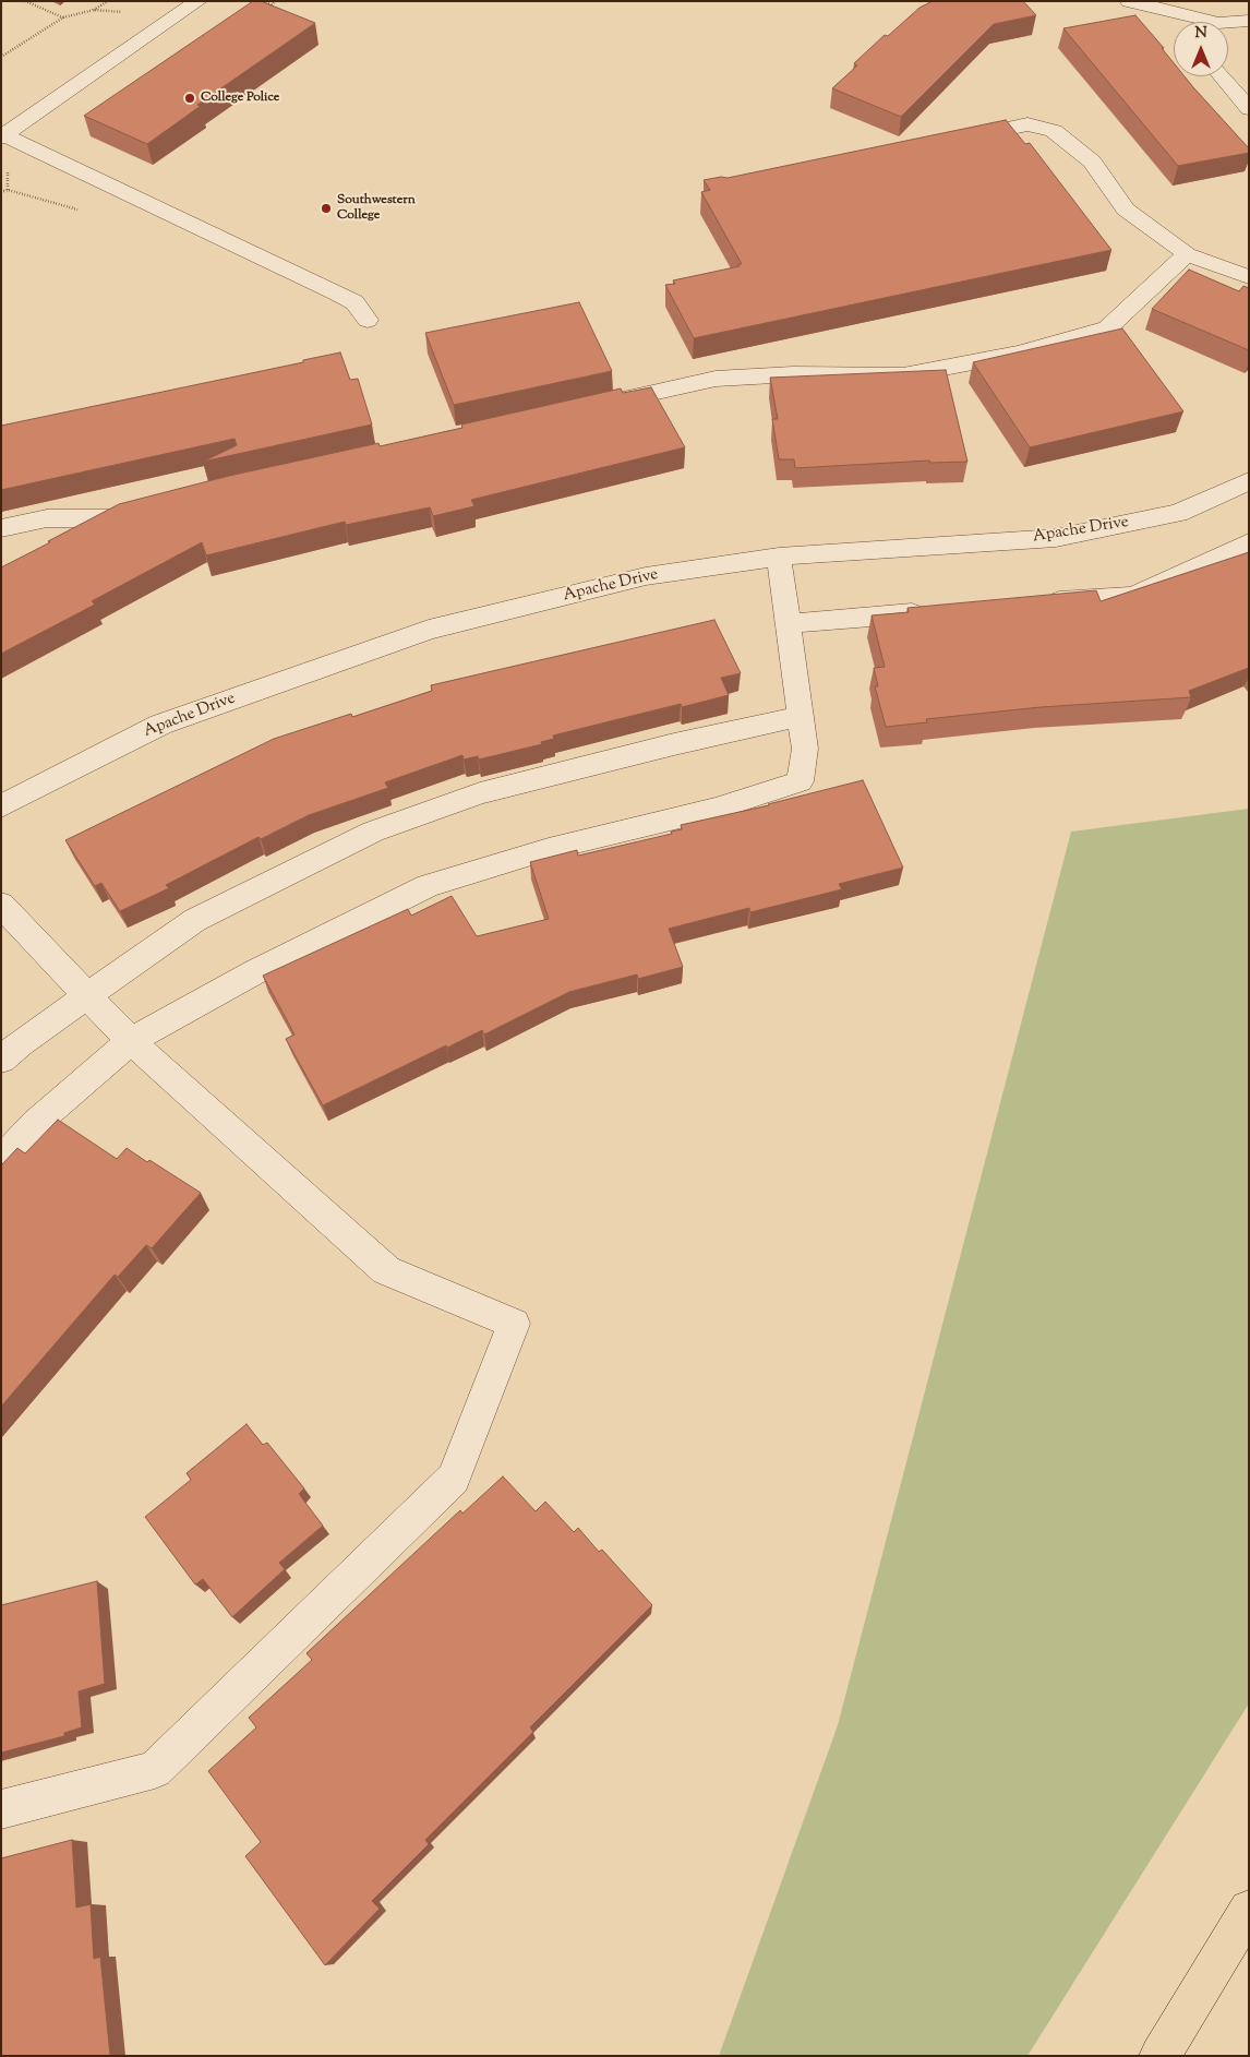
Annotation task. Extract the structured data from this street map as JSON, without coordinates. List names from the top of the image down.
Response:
{
  "streets": {
    "street": ["Apache Drive"]
  },
  "places": ["College Police", "Southwestern College"],
  "north": "top"
}
